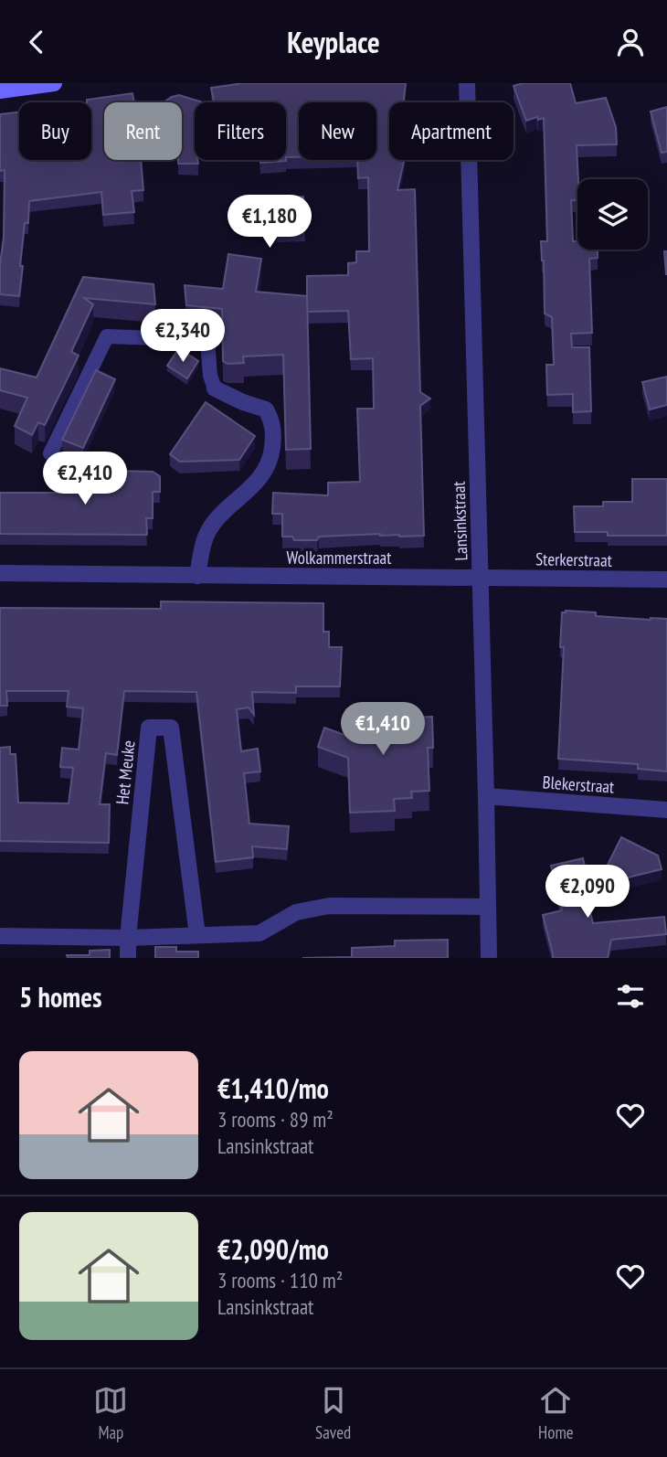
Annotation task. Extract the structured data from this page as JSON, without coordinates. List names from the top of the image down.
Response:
{
  "streets": {
    "street": [
      "Lansinkstraat",
      "Wolkammerstraat",
      "Sterkerstraat",
      "Het Meuke",
      "Blekerstraat"
    ]
  },
  "crossings": [
    ["Lansinkstraat", "Wolkammerstraat"],
    ["Lansinkstraat", "Sterkerstraat"],
    ["Lansinkstraat", "Blekerstraat"],
    ["Wolkammerstraat", "Sterkerstraat"]
  ],
  "page": {
    "header": "Keyplace",
    "chip": [
      "Buy",
      "Rent",
      "Filters",
      "New",
      "Apartment"
    ],
    "price": [
      "€1,180",
      "€2,340",
      "€2,410",
      "€1,410",
      "€2,090"
    ],
    "heading": "5 homes",
    "list": [
      {
        "name": "€1,410/mo",
        "note": "3 rooms · 89 m² · Lansinkstraat"
      },
      {
        "name": "€2,090/mo",
        "note": "3 rooms · 110 m² · Lansinkstraat"
      }
    ],
    "tabs": ["Map", "Saved", "Home"]
  }
}
